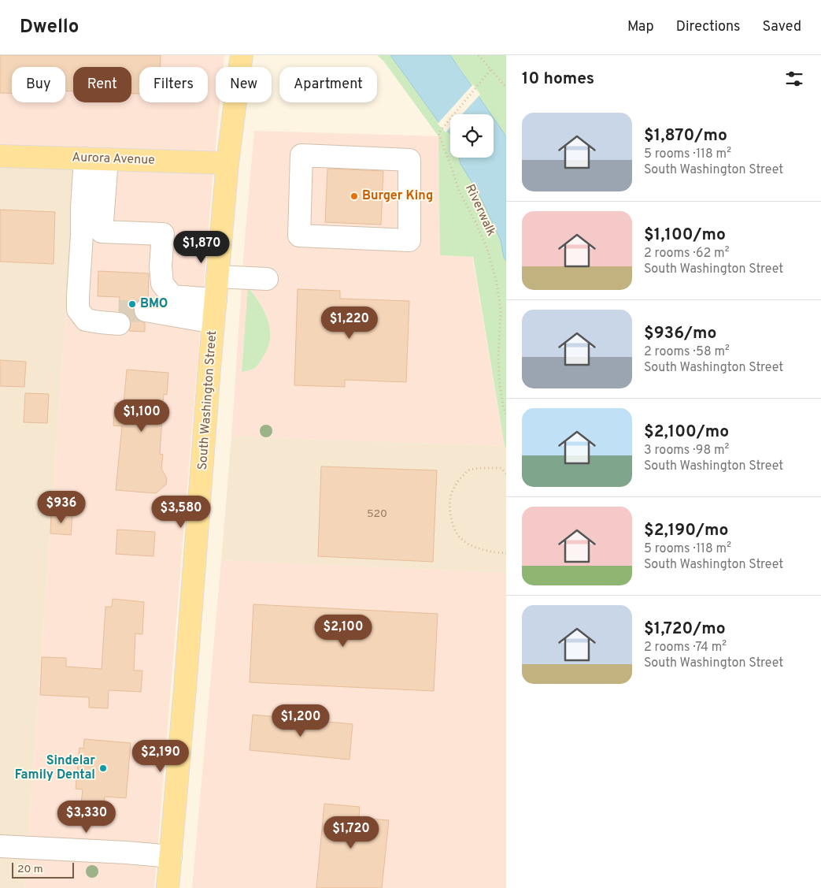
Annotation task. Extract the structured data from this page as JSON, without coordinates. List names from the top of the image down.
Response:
{
  "streets": {
    "main road": ["Aurora Avenue", "South Washington Street"],
    "path": ["Riverwalk"]
  },
  "crossings": [
    ["Aurora Avenue", "South Washington Street"]
  ],
  "places": ["Burger King", "BMO", "Sindelar Family Dental"],
  "house_numbers": ["520"],
  "scale_bar": "20 m",
  "page": {
    "header": "Dwello",
    "nav": ["Map", "Directions", "Saved"],
    "heading": "10 homes",
    "chip": [
      "Buy",
      "Rent",
      "Filters",
      "New",
      "Apartment"
    ],
    "list": [
      {
        "name": "$1,870/mo",
        "note": "5 rooms · 118 m² · South Washington Street"
      },
      {
        "name": "$1,100/mo",
        "note": "2 rooms · 62 m² · South Washington Street"
      },
      {
        "name": "$936/mo",
        "note": "2 rooms · 58 m² · South Washington Street"
      },
      {
        "name": "$2,100/mo",
        "note": "3 rooms · 98 m² · South Washington Street"
      },
      {
        "name": "$2,190/mo",
        "note": "5 rooms · 118 m² · South Washington Street"
      },
      {
        "name": "$1,720/mo",
        "note": "2 rooms · 74 m² · South Washington Street"
      }
    ],
    "price": [
      "$1,870",
      "$1,220",
      "$1,100",
      "$936",
      "$3,580",
      "$2,100",
      "$1,200",
      "$2,190",
      "$3,330",
      "$1,720"
    ],
    "scale": "20 m"
  }
}
